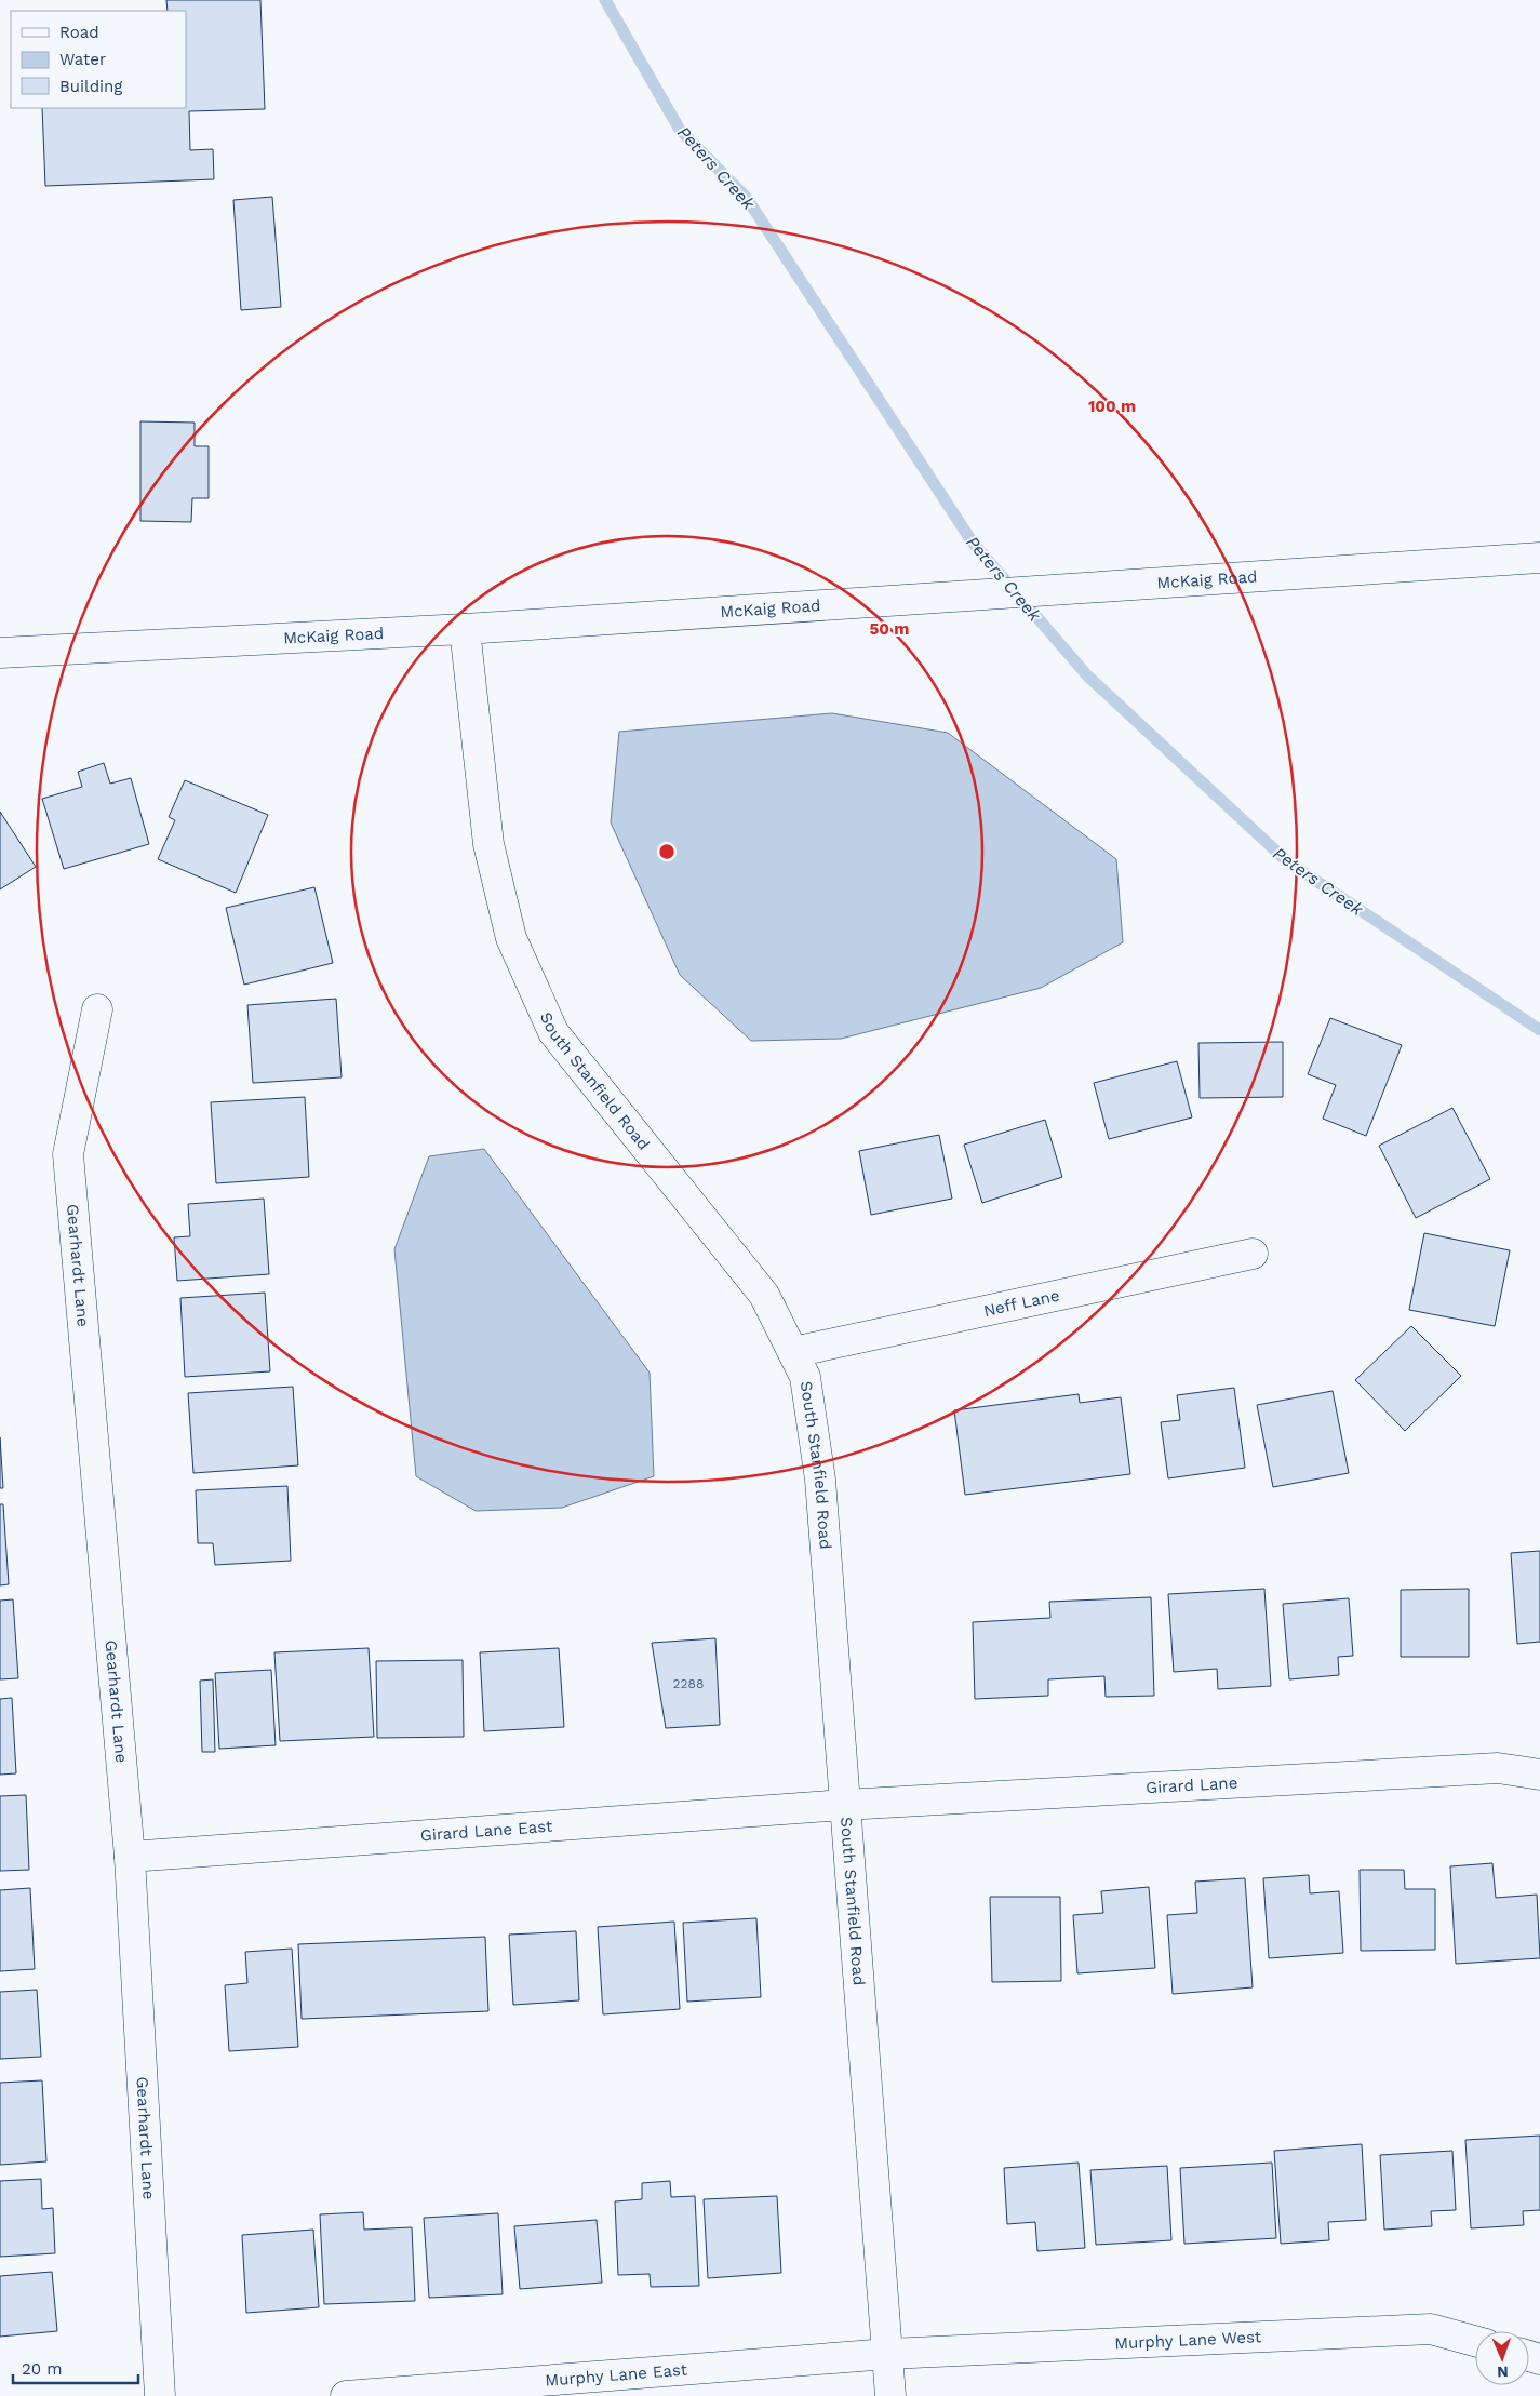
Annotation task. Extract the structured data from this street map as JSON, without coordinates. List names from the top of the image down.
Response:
{
  "streets": {
    "street": [
      "McKaig Road",
      "South Stanfield Road",
      "Gearhardt Lane",
      "Neff Lane",
      "Girard Lane",
      "Girard Lane East",
      "Murphy Lane West",
      "Murphy Lane East"
    ]
  },
  "crossings": [
    ["McKaig Road", "South Stanfield Road"],
    ["South Stanfield Road", "Neff Lane"],
    ["South Stanfield Road", "Girard Lane"],
    ["South Stanfield Road", "Girard Lane East"],
    ["South Stanfield Road", "Murphy Lane West"],
    ["South Stanfield Road", "Murphy Lane East"],
    ["Gearhardt Lane", "Girard Lane East"],
    ["Girard Lane", "Girard Lane East"],
    ["Murphy Lane West", "Murphy Lane East"]
  ],
  "water": ["Peters Creek"],
  "house_numbers": ["2288"],
  "legend": ["Road", "Water", "Building"],
  "scale_bar": "20 m",
  "north": "bottom",
  "rings": ["100 m", "50 m"]
}
